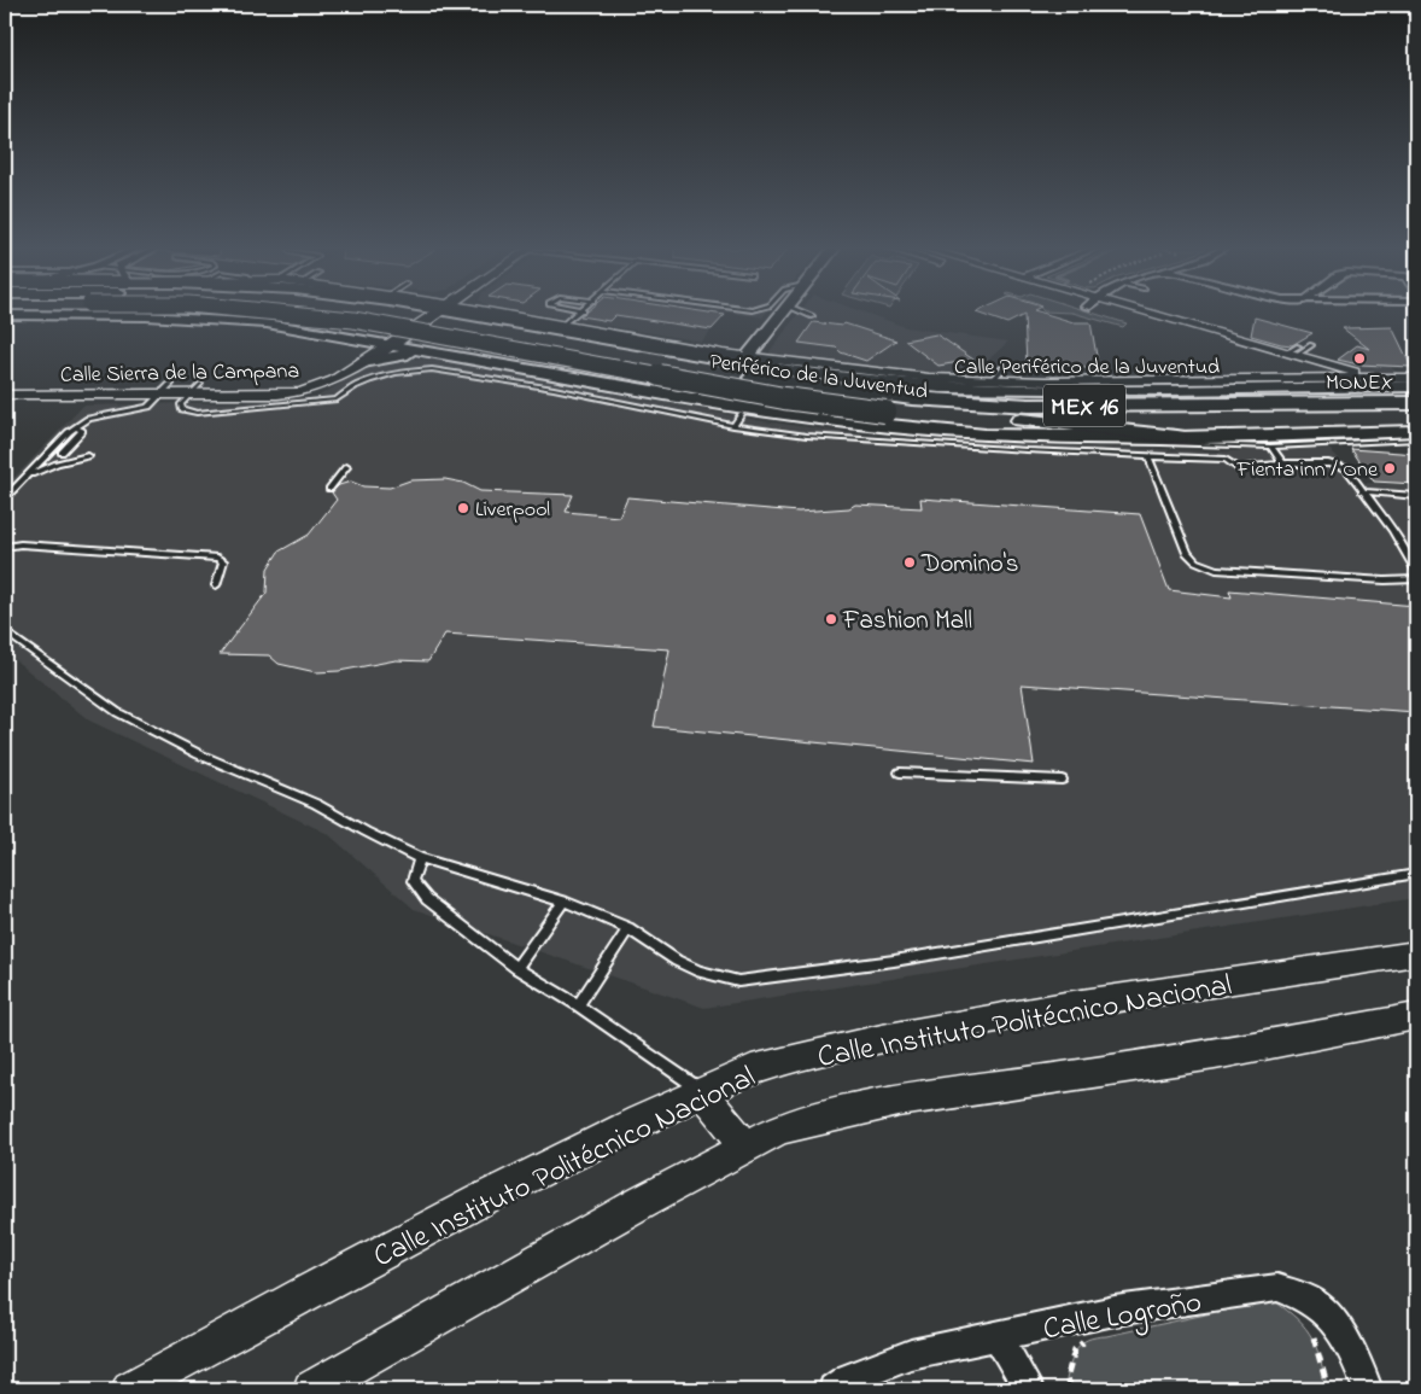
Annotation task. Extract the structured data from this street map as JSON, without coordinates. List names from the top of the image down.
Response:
{
  "streets": {
    "highway": ["Periférico de la Juventud", "MEX 16"],
    "main road": ["Calle Periférico de la Juventud"],
    "street": ["Calle Sierra de la Campana", "Calle Instituto Politécnico Nacional", "Calle Logroño"]
  },
  "crossings": [
    ["Calle Periférico de la Juventud", "Periférico de la Juventud"]
  ],
  "places": [
    "MONEX",
    "Fienta inn / One",
    "Liverpool",
    "Domino's",
    "Fashion Mall"
  ]
}
